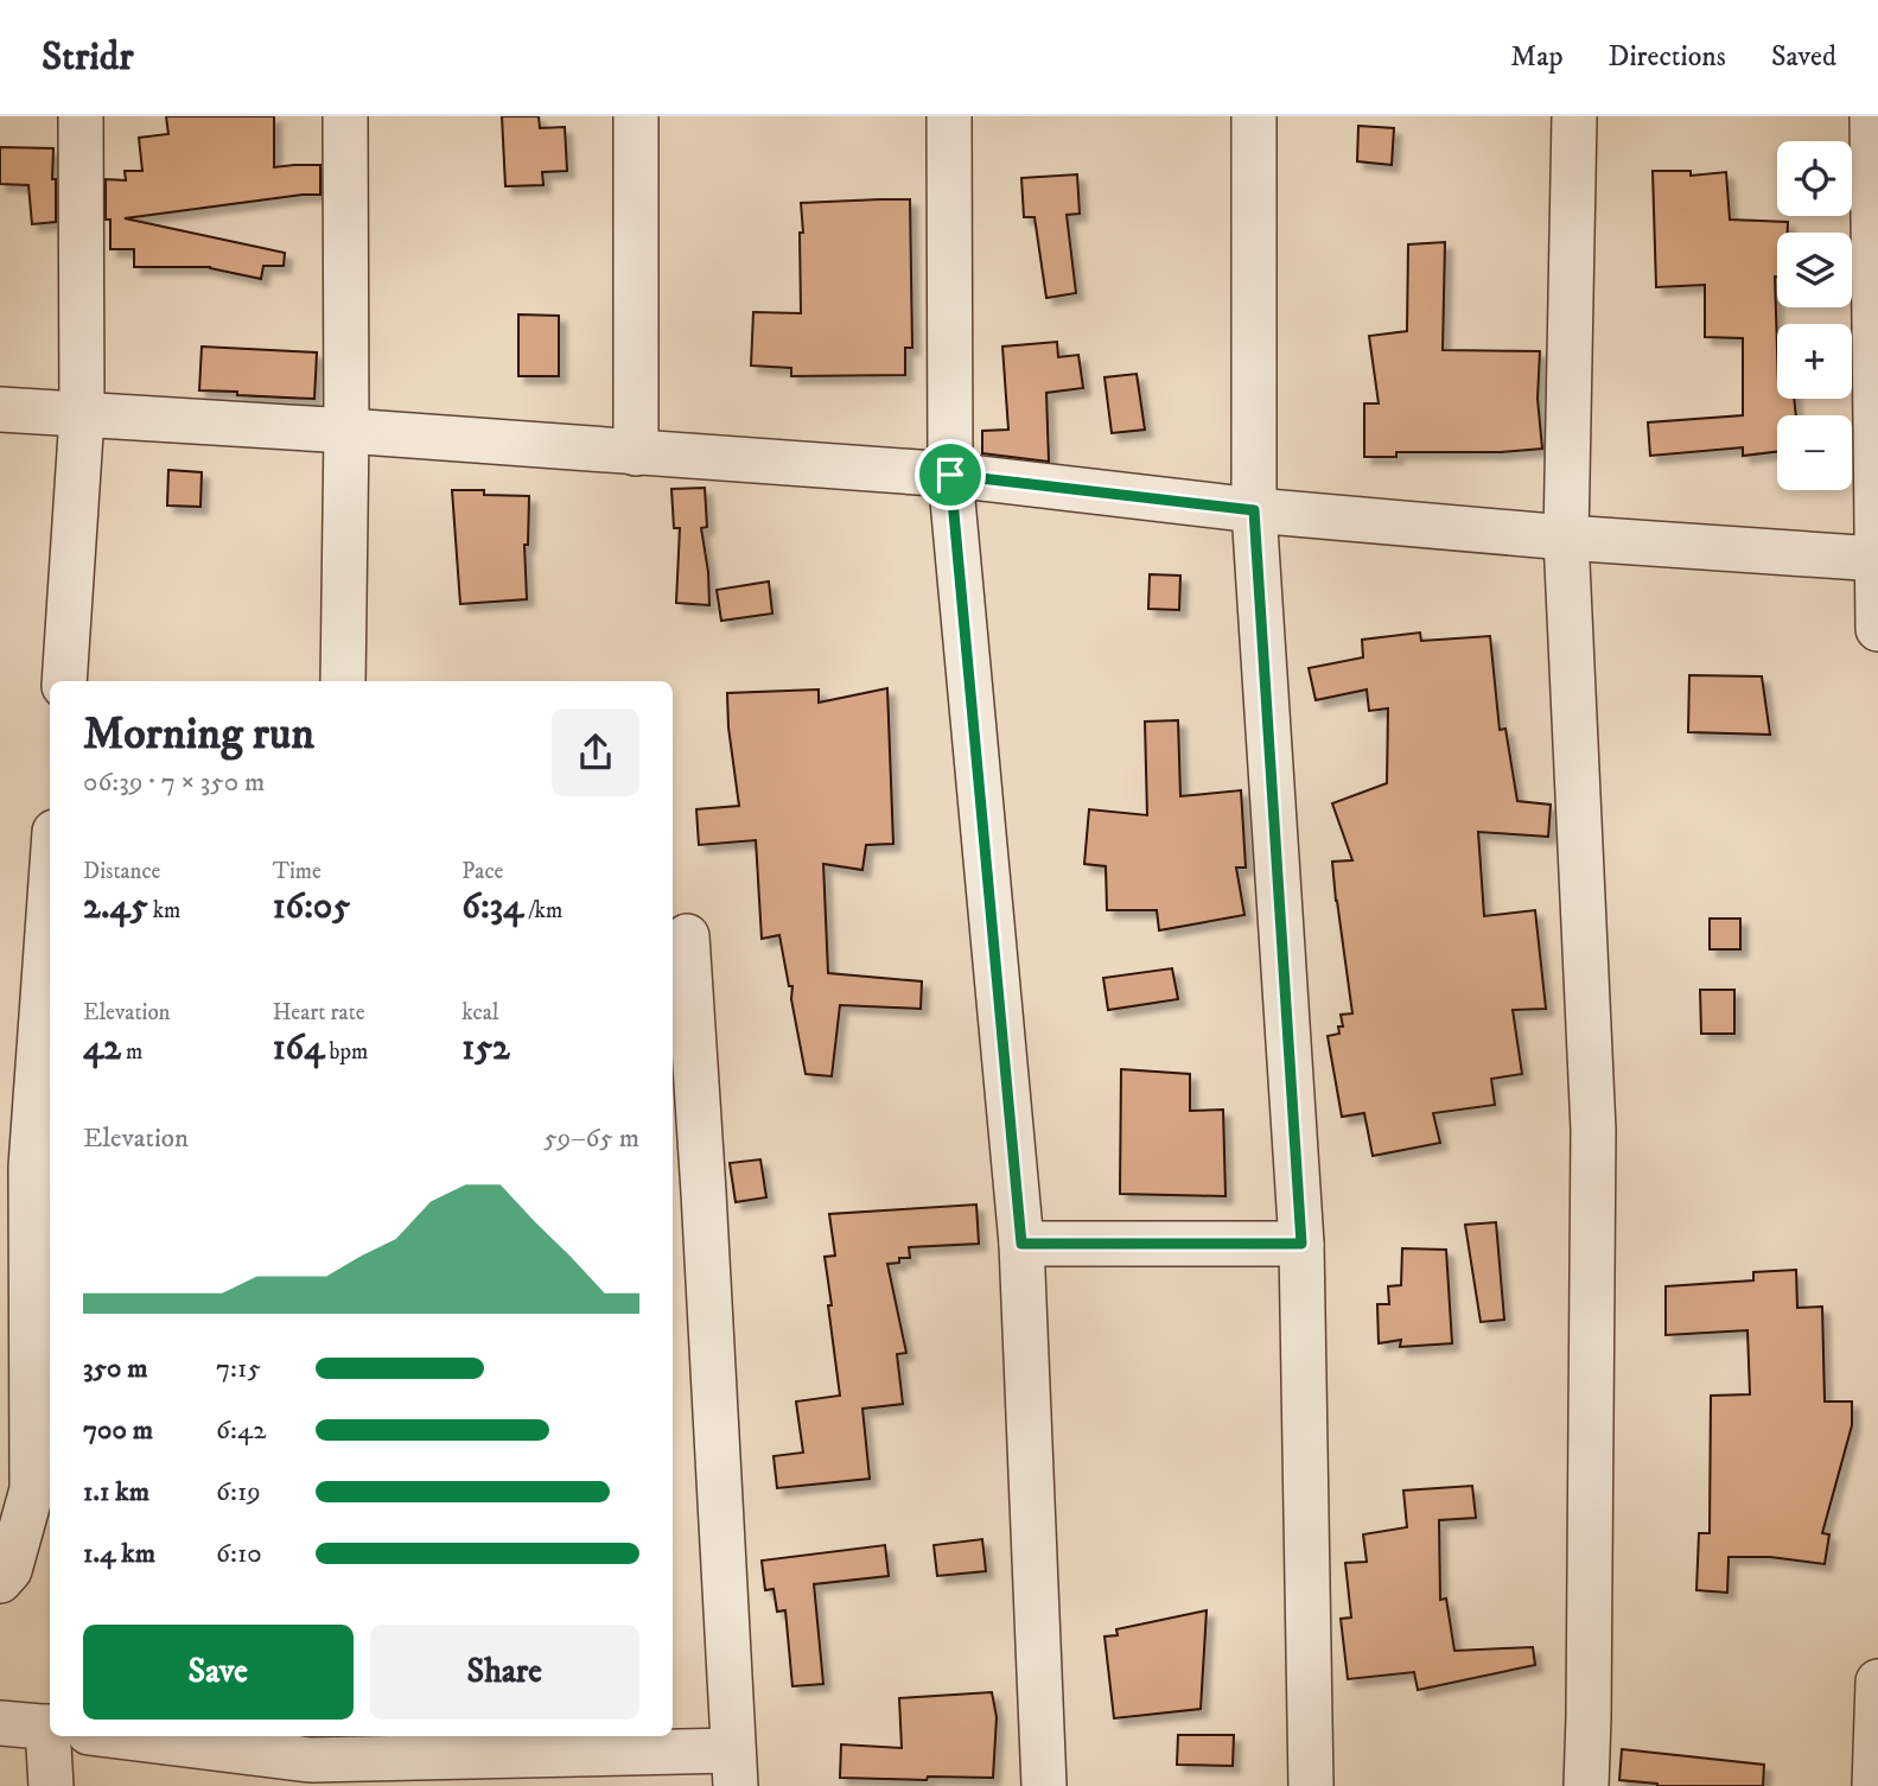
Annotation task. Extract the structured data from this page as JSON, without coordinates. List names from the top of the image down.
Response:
{
  "page": {
    "header": "Stridr",
    "nav": ["Map", "Directions", "Saved"],
    "map_buttons": ["+", "−"],
    "heading": ["Morning run", "06:39 · 7 × 350 m"],
    "stats": [
      ["Distance", "2.45 km"],
      ["Time", "16:05"],
      ["Pace", "6:34 /km"],
      ["Elevation", "42 m"],
      ["Heart rate", "164 bpm"],
      ["kcal", "152"]
    ],
    "chart": ["Elevation", "59–65 m"],
    "list": [
      {
        "name": "350 m",
        "note": "7:15"
      },
      {
        "name": "700 m",
        "note": "6:42"
      },
      {
        "name": "1.1 km",
        "note": "6:19"
      },
      {
        "name": "1.4 km",
        "note": "6:10"
      }
    ],
    "buttons": ["Save", "Share"]
  }
}
